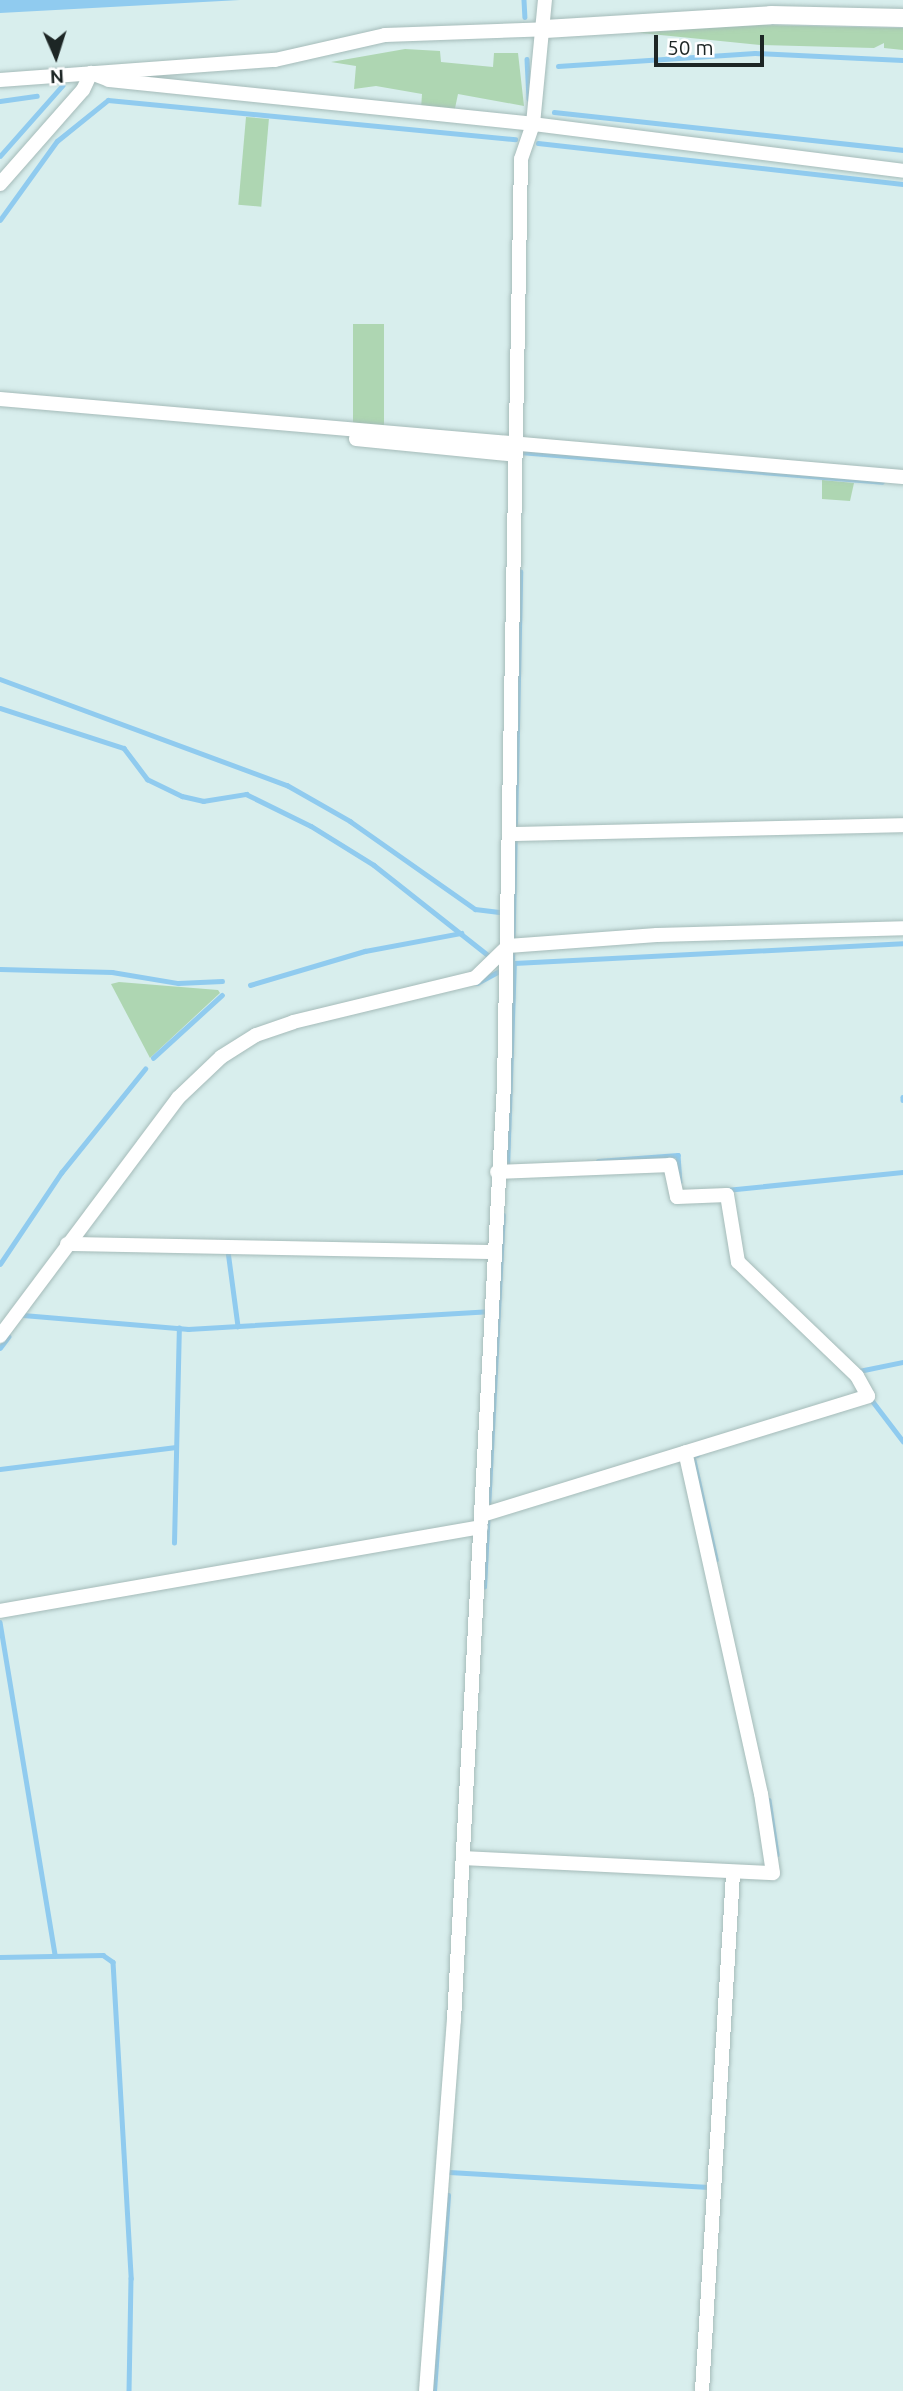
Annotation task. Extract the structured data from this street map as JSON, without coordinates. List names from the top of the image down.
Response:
{
  "scale_bar": "50 m",
  "north": "bottom"
}
